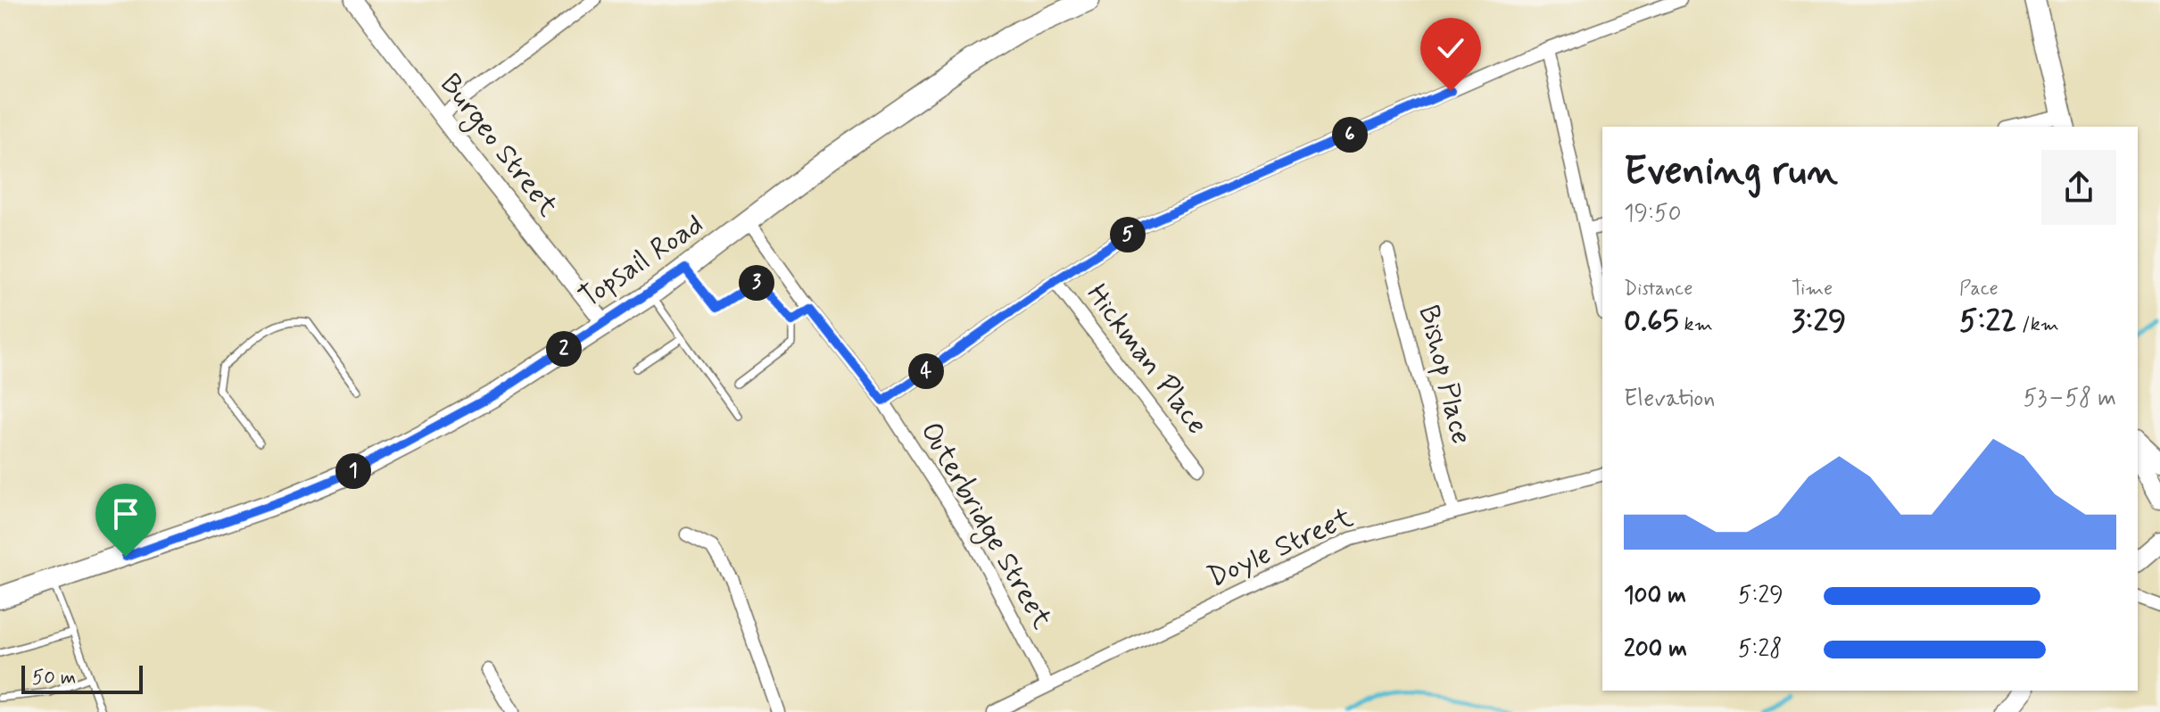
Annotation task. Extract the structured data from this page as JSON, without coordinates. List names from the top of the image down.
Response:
{
  "streets": {
    "main road": ["Topsail Road"],
    "street": [
      "Burgeo Street",
      "Hickman Place",
      "Bishop Place",
      "Outerbridge Street",
      "Doyle Street"
    ]
  },
  "crossings": [
    ["Burgeo Street", "Topsail Road"],
    ["Topsail Road", "Outerbridge Street"],
    ["Bishop Place", "Doyle Street"],
    ["Outerbridge Street", "Doyle Street"]
  ],
  "scale_bar": "50 m",
  "page": {
    "pins": [
      "6",
      "5",
      "3",
      "2",
      "4",
      "1"
    ],
    "heading": ["Evening run", "19:50"],
    "stats": [
      ["Distance", "0.65 km"],
      ["Time", "3:29"],
      ["Pace", "5:22 /km"]
    ],
    "chart": ["Elevation", "53–58 m"],
    "list": [
      {
        "name": "100 m",
        "note": "5:29"
      },
      {
        "name": "200 m",
        "note": "5:28"
      }
    ],
    "scale": "50 m"
  }
}
